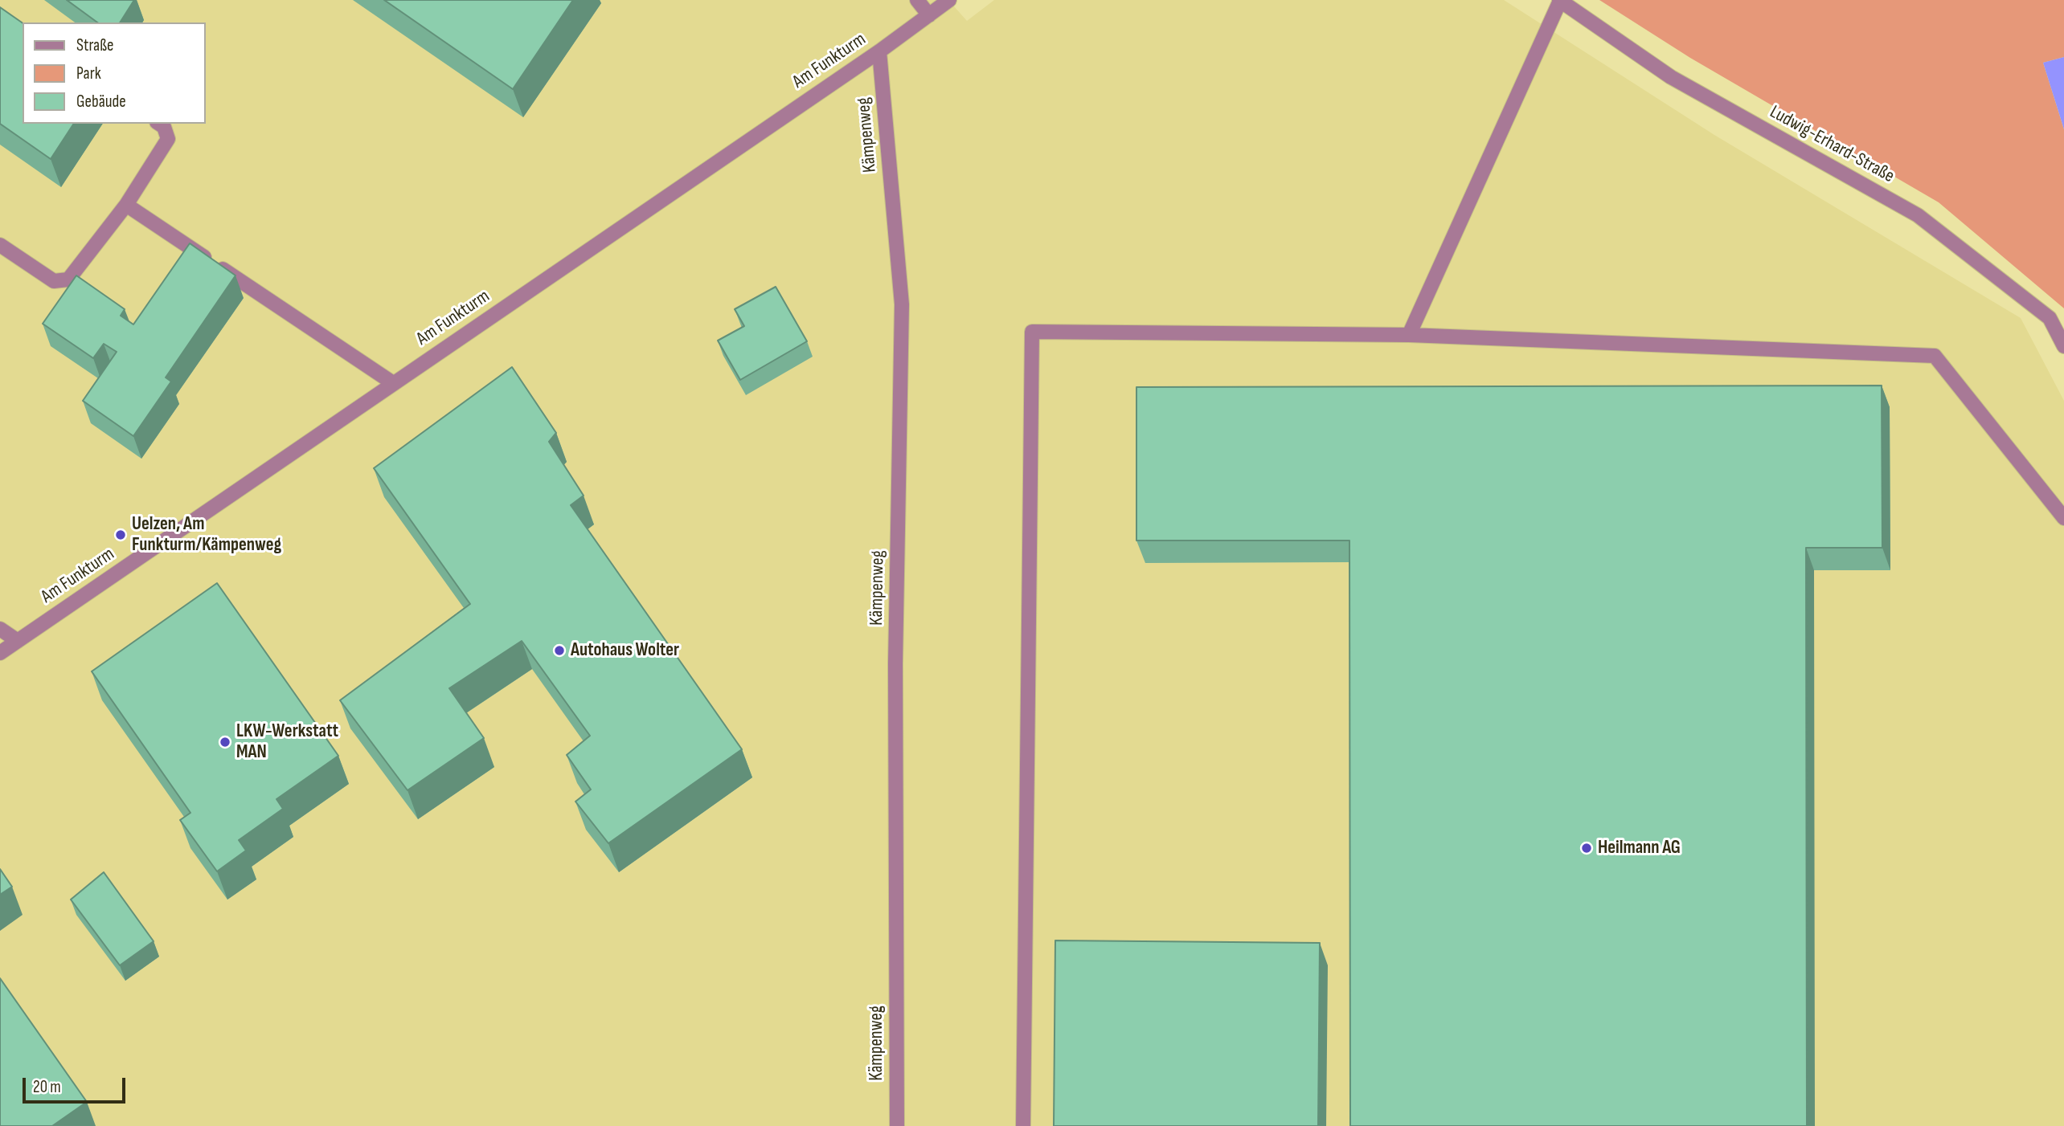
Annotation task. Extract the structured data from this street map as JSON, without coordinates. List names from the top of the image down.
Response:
{
  "streets": {
    "street": ["Am Funkturm", "Kämpenweg", "Ludwig-Erhard-Straße"]
  },
  "crossings": [
    ["Am Funkturm", "Kämpenweg"]
  ],
  "places": [
    "Uelzen, Am Funkturm/Kämpenweg",
    "Autohaus Wolter",
    "LKW-Werkstatt MAN",
    "Heilmann AG"
  ],
  "legend": ["Straße", "Park", "Gebäude"],
  "scale_bar": "20 m"
}
